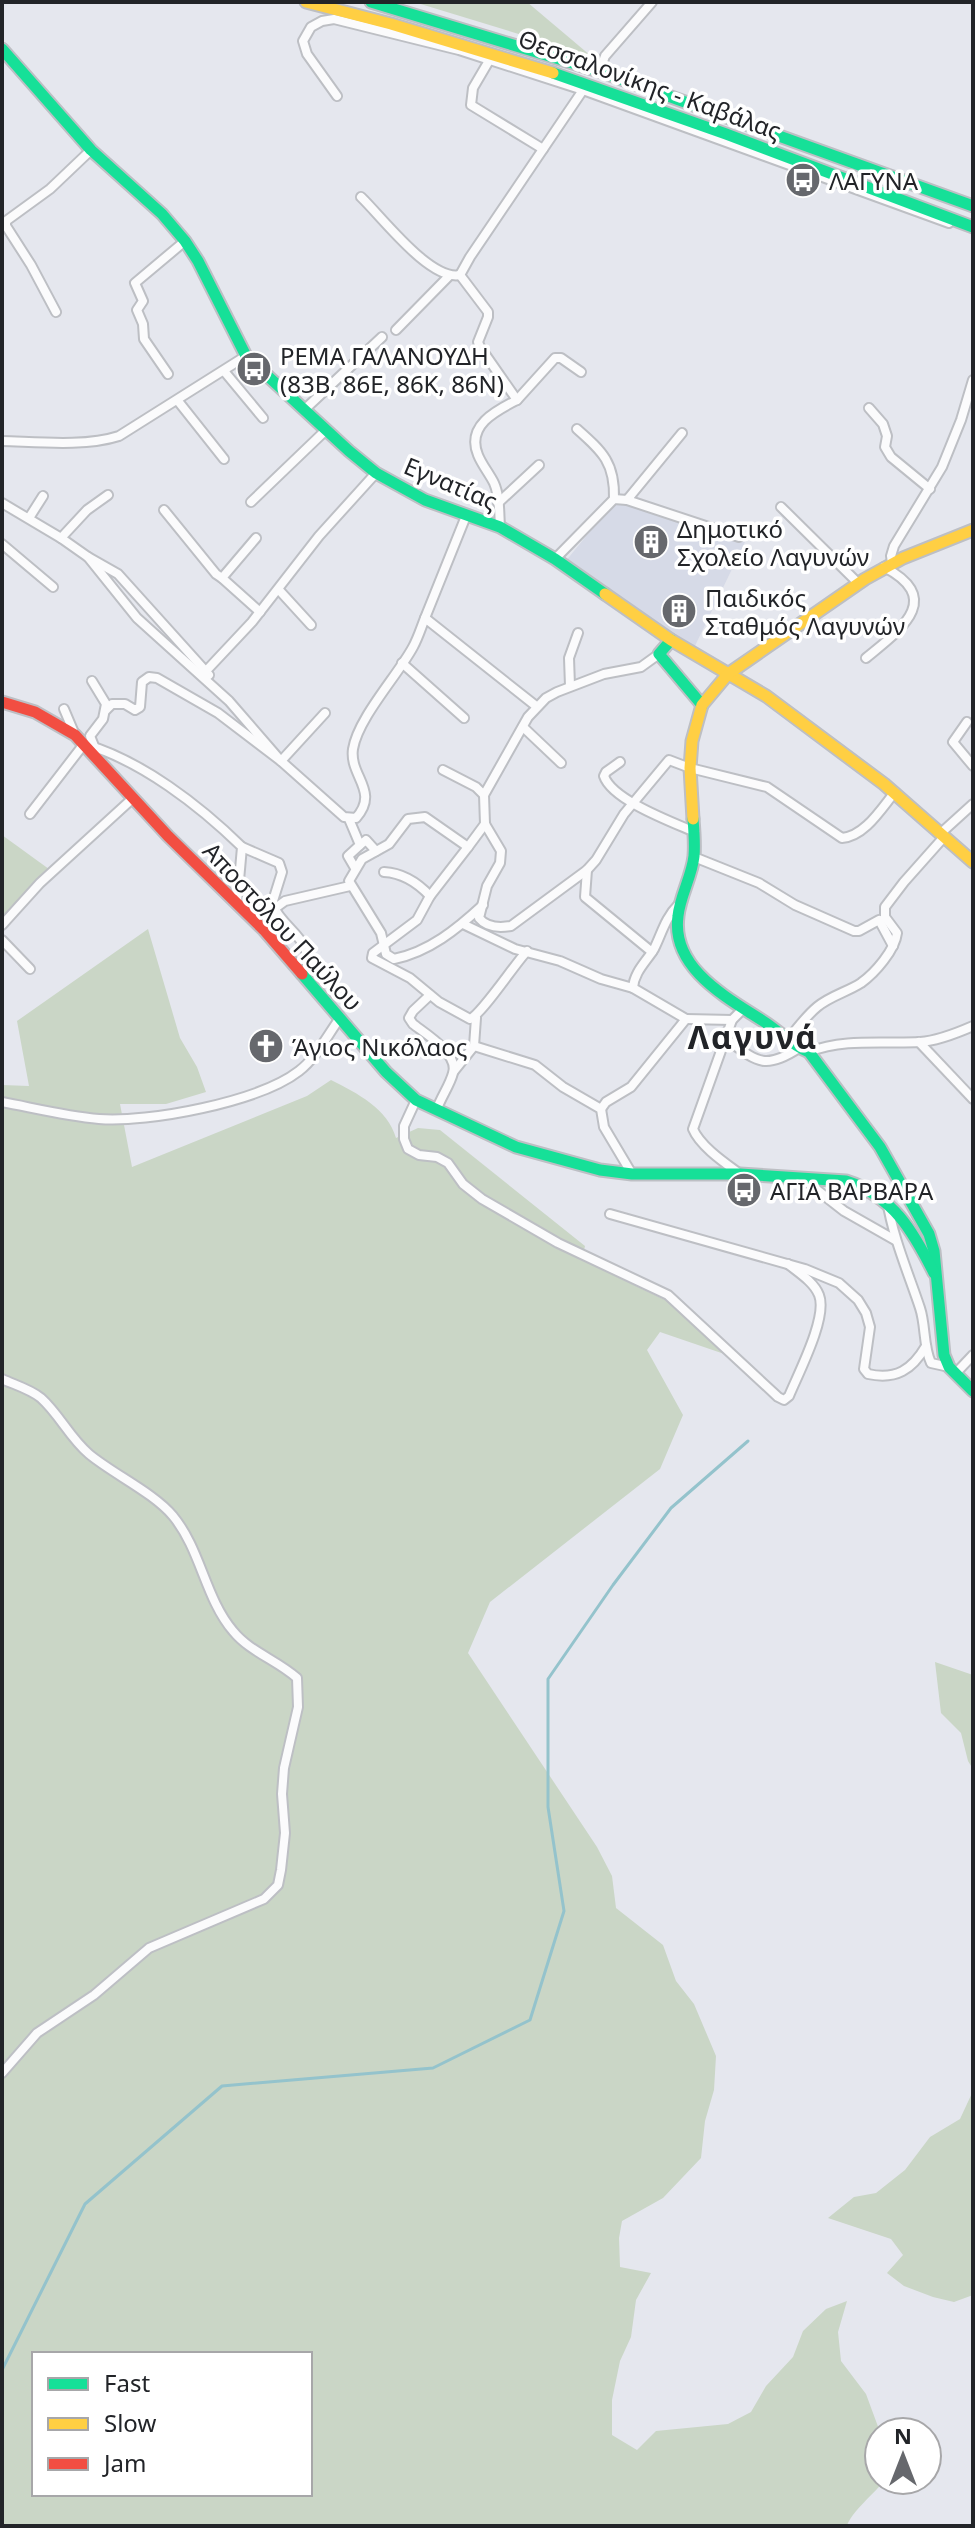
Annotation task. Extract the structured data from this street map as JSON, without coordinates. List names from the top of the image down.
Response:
{
  "streets": {
    "street": ["Θεσσαλονίκης - Καβάλας", "Εγνατίας", "Αποστόλου Παύλου"]
  },
  "districts": ["Λαγυνά"],
  "places": {
    "bus stop": ["ΛΑΓΥΝΑ", "ΡΕΜΑ ΓΑΛΑΝΟΥΔΗ (83Β, 86Ε, 86Κ, 86Ν)", "ΑΓΙΑ ΒΑΡΒΑΡΑ"],
    "building": ["Δημοτικό Σχολείο Λαγυνών", "Παιδικός Σταθμός Λαγυνών"],
    "church": ["Άγιος Νικόλαος"]
  },
  "legend": ["Fast", "Slow", "Jam"],
  "north": "top"
}
